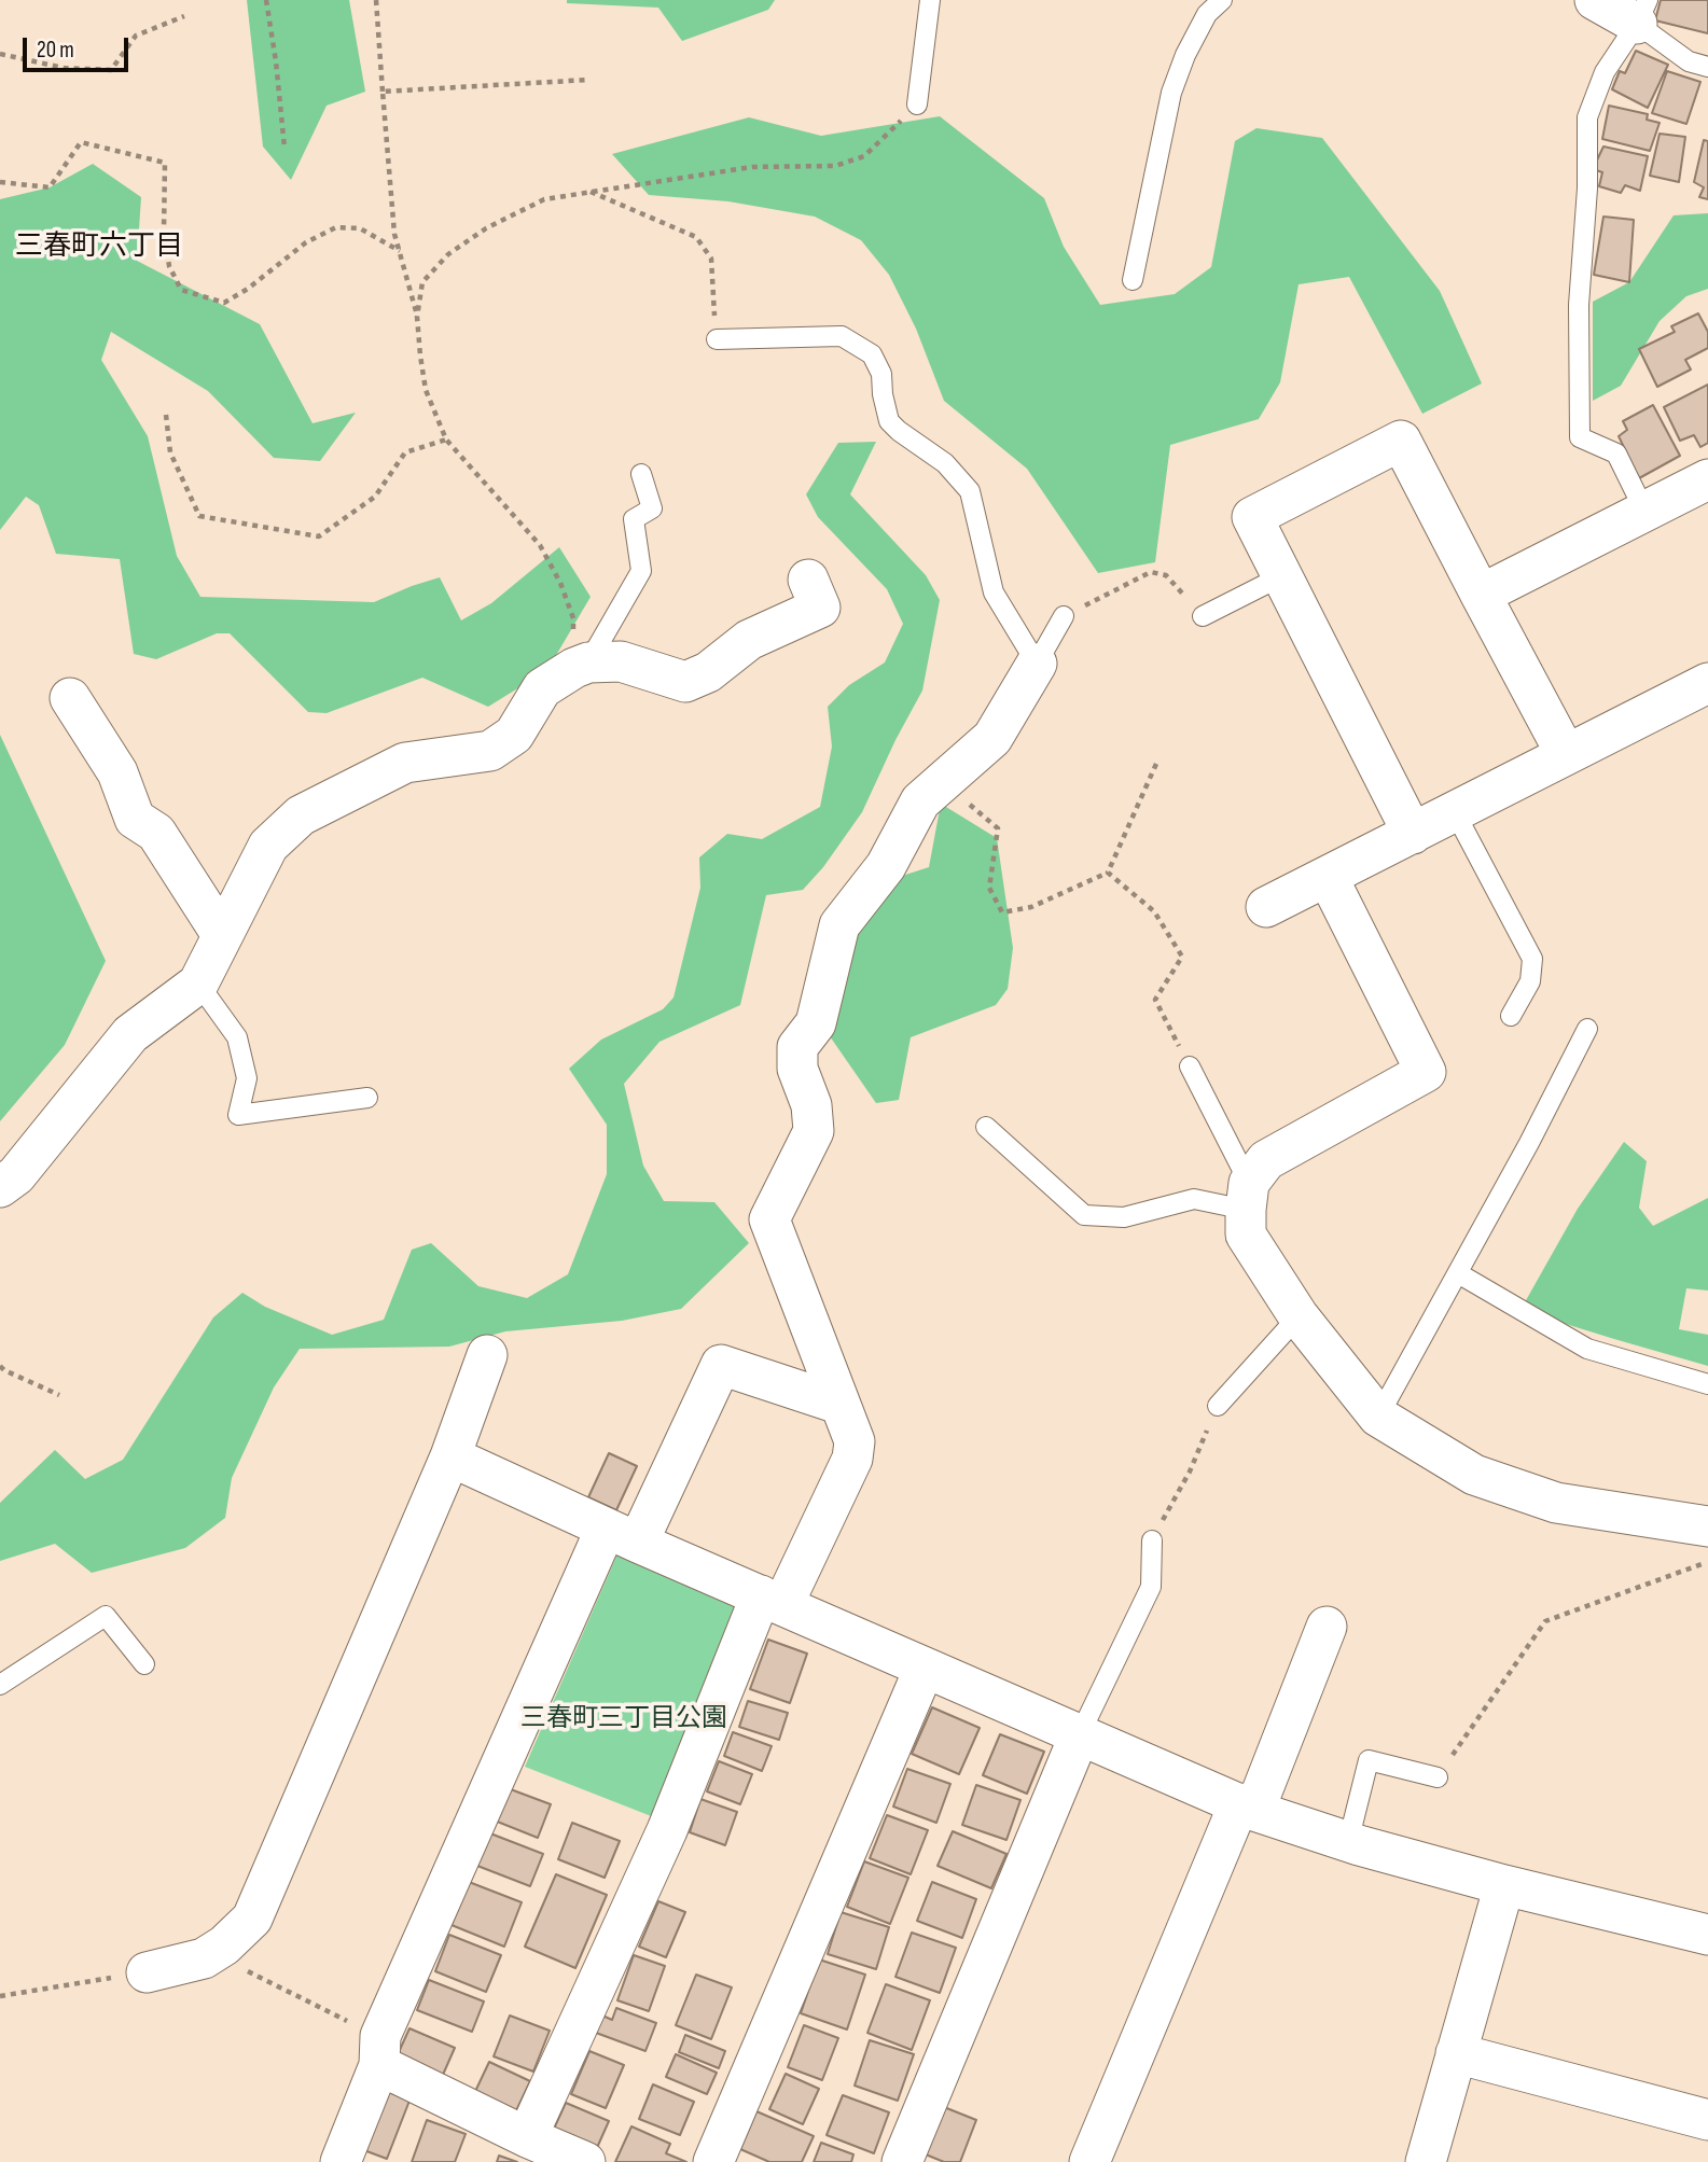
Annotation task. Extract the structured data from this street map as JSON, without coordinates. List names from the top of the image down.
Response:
{
  "districts": ["三春町六丁目"],
  "parks": ["三春町三丁目公園"],
  "scale_bar": "20 m"
}
